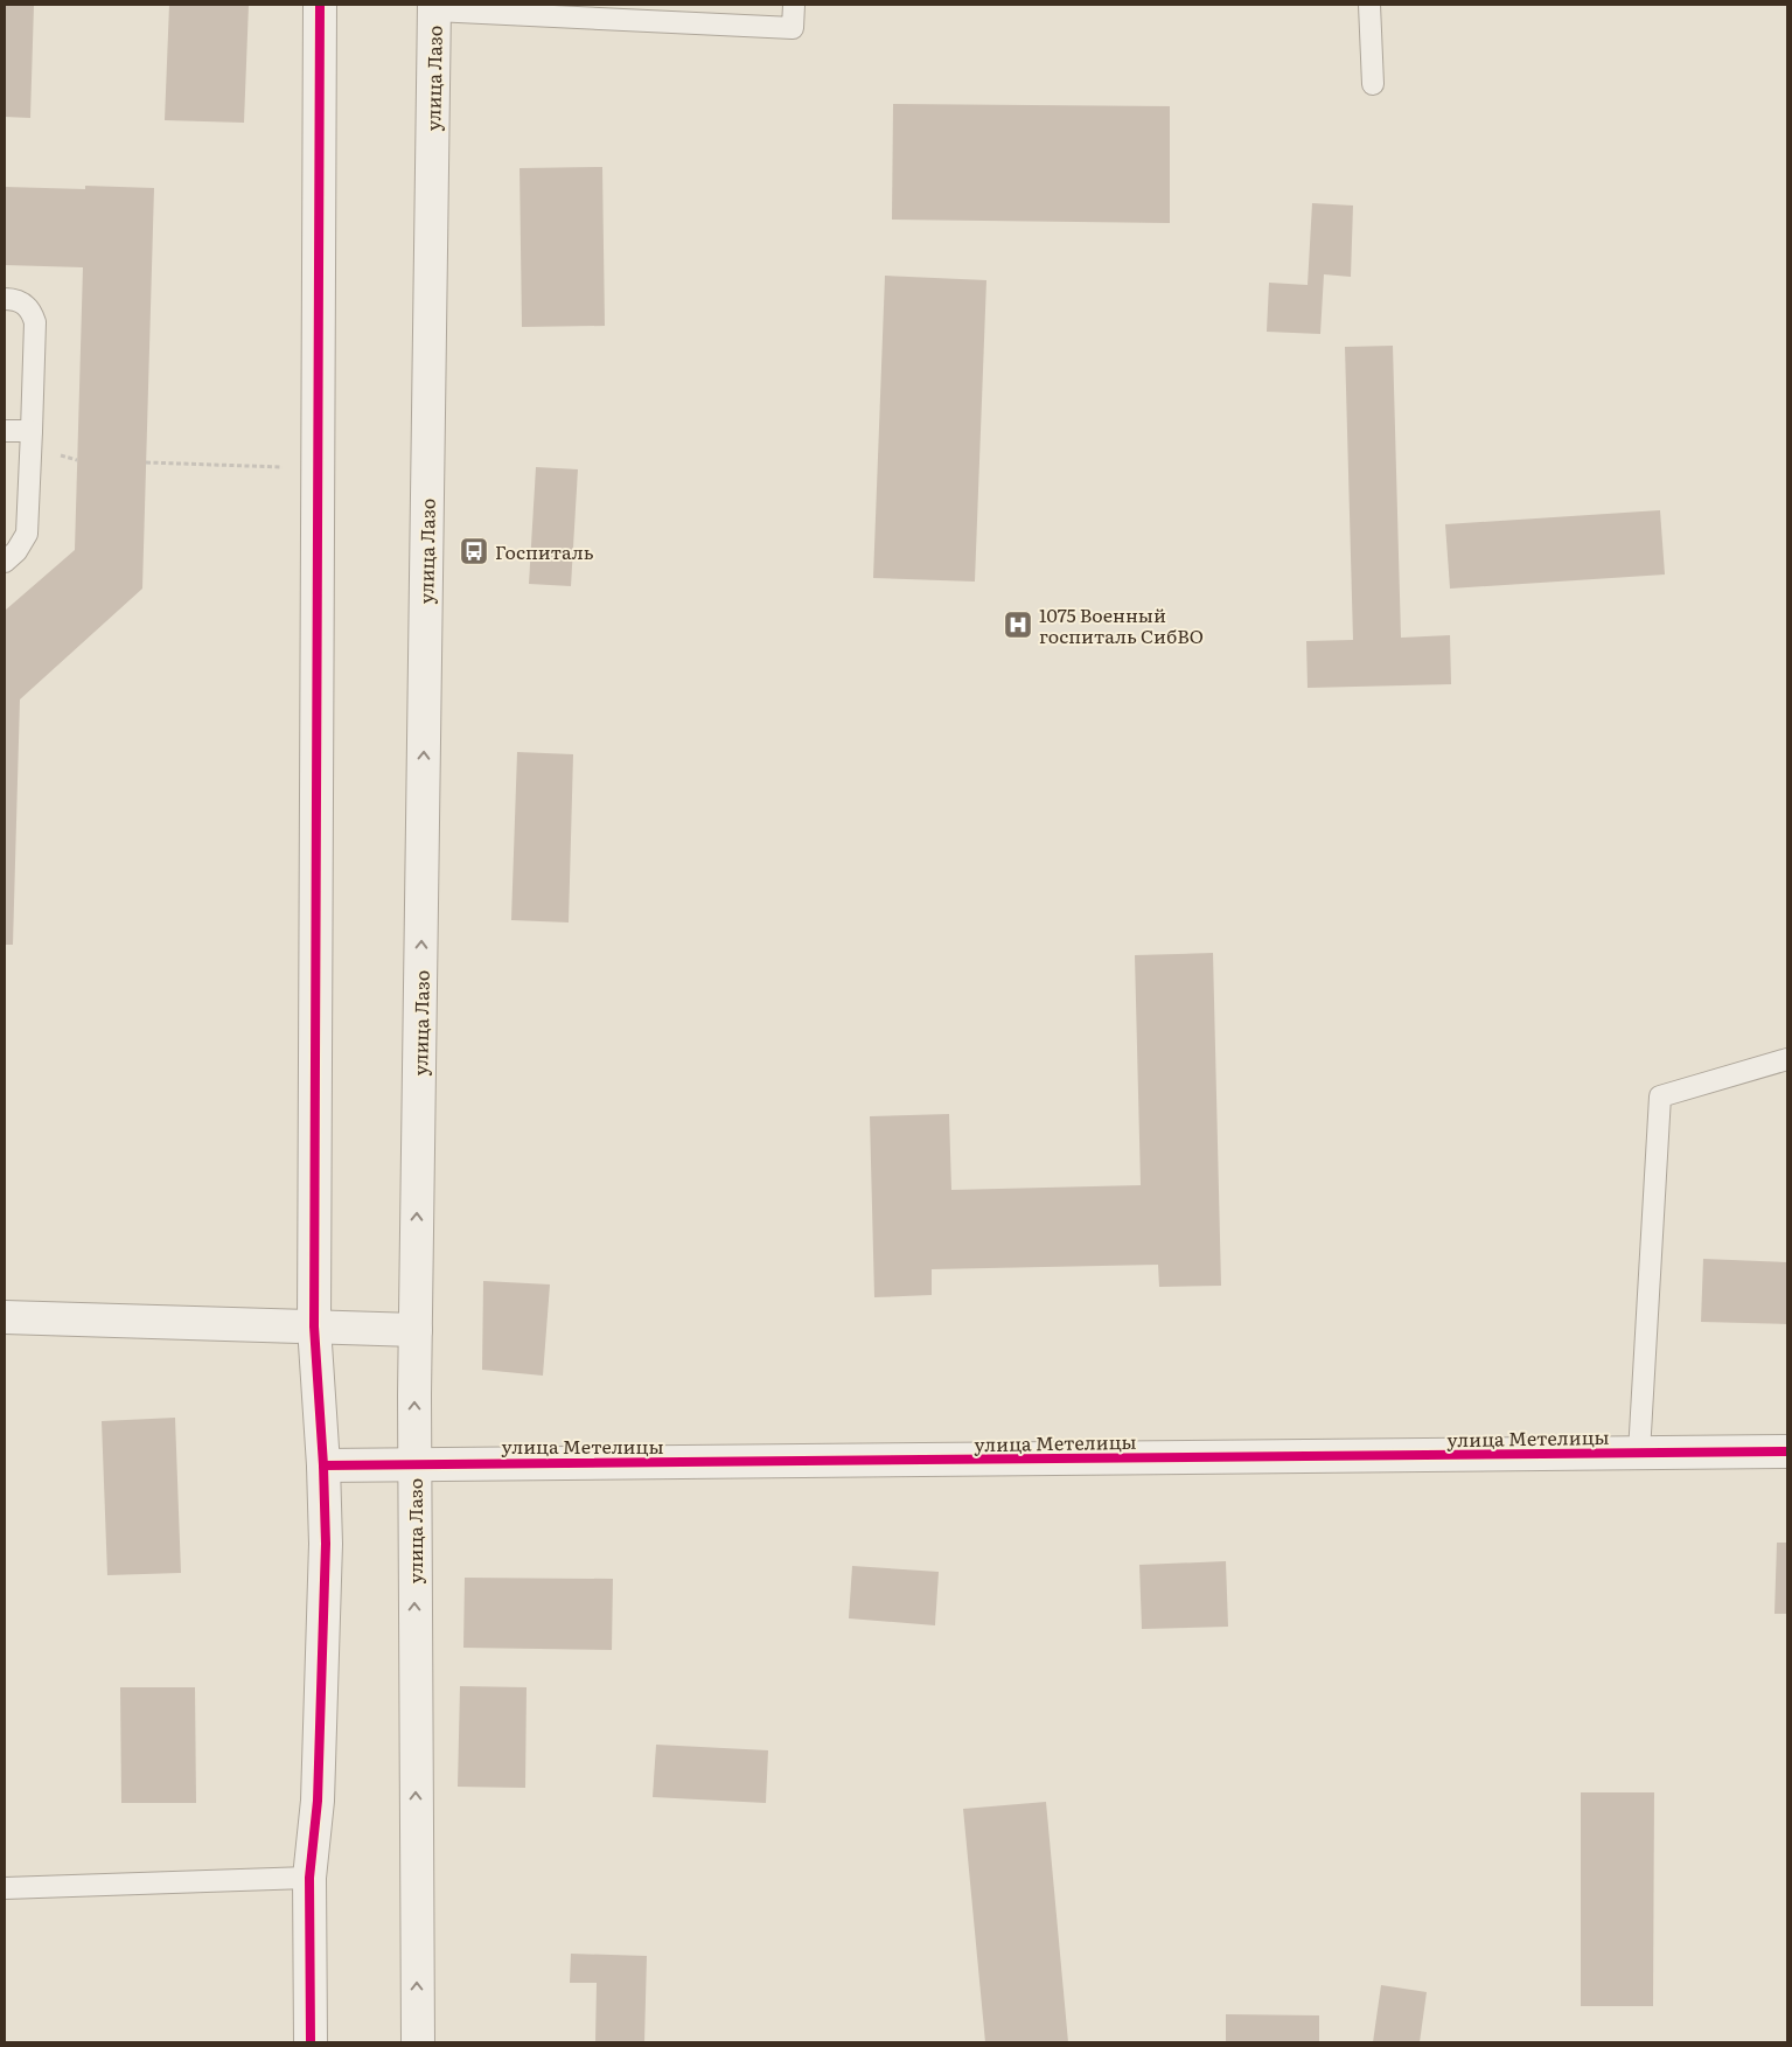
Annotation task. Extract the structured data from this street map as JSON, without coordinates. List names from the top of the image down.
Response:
{
  "streets": {
    "street": ["улица Лазо", "улица Метелицы"]
  },
  "crossings": [
    ["улица Лазо", "улица Метелицы"]
  ],
  "places": {
    "bus stop": ["Госпиталь"],
    "hospital": ["1075 Военный госпиталь СибВО"]
  }
}
